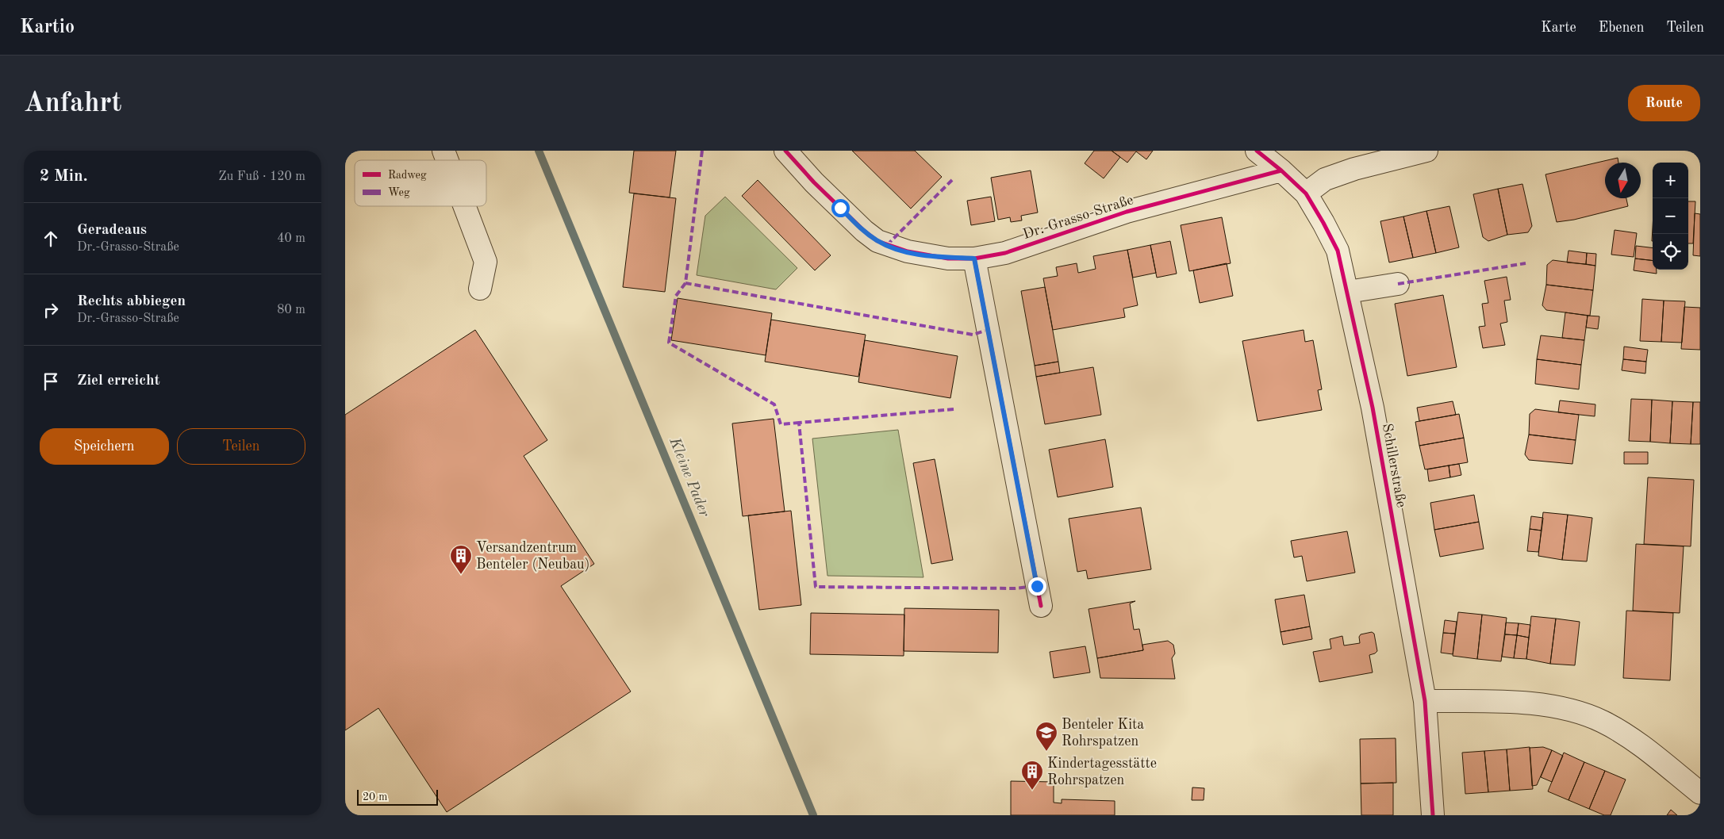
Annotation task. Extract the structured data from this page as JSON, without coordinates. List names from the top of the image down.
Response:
{
  "streets": {
    "street": ["Dr.-Grasso-Straße", "Schillerstraße"]
  },
  "crossings": [
    ["Dr.-Grasso-Straße", "Schillerstraße"]
  ],
  "water": ["Kleine Pader"],
  "places": {
    "building": ["Versandzentrum Benteler (Neubau)", "Kindertagesstätte Rohrspatzen"],
    "school or university": ["Benteler Kita Rohrspatzen"]
  },
  "legend": ["Radweg", "Weg"],
  "scale_bar": "20 m",
  "north": "bottom",
  "page": {
    "header": "Kartio",
    "nav": ["Karte", "Ebenen", "Teilen"],
    "buttons": [
      "Route",
      ["Speichern", "Teilen"]
    ],
    "title": "Anfahrt",
    "heading": ["2 Min.", "Zu Fuß · 120 m"],
    "map_buttons": ["+", "−"],
    "list": [
      ["Geradeaus", "Dr.-Grasso-Straße", "40 m"],
      ["Rechts abbiegen", "Dr.-Grasso-Straße", "80 m"],
      "Ziel erreicht"
    ],
    "scale": "20 m"
  }
}
